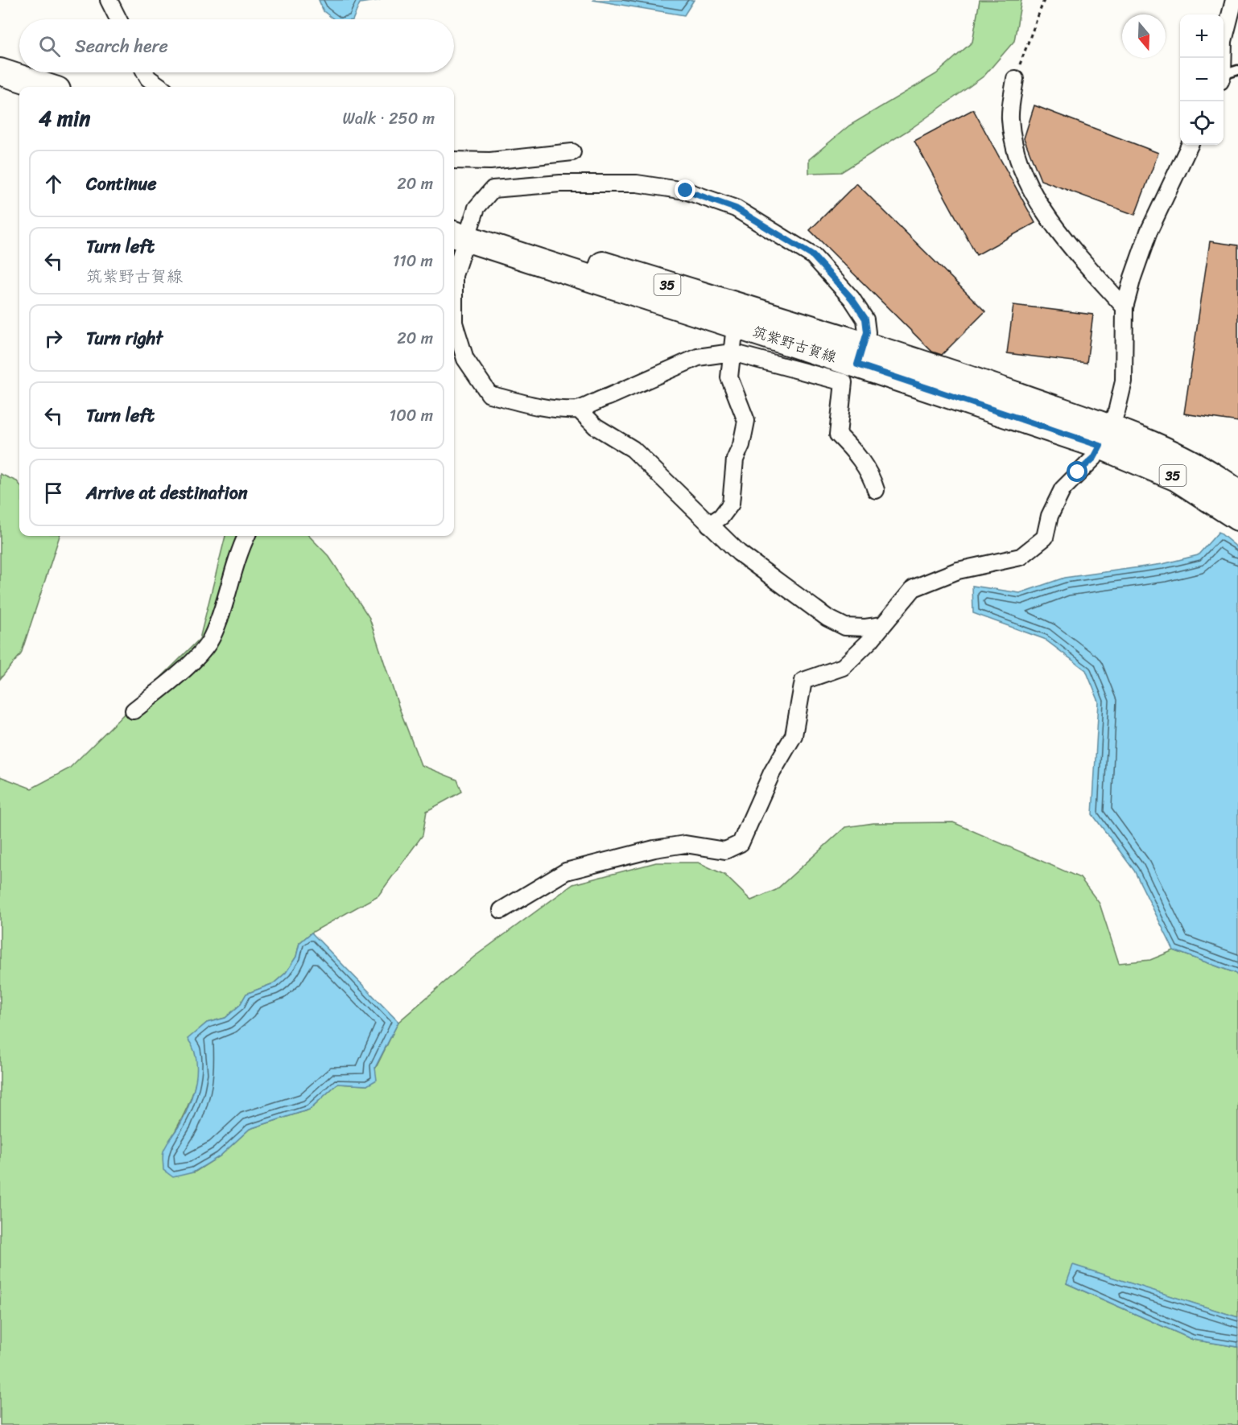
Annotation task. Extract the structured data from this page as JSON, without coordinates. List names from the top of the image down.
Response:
{
  "streets": {
    "main road": ["35", "筑紫野古賀線"]
  },
  "north": "bottom",
  "page": {
    "map_buttons": ["+", "−"],
    "search": "Search here",
    "heading": ["4 min", "Walk · 250 m"],
    "list": [
      ["Continue", "20 m"],
      ["Turn left", "筑紫野古賀線", "110 m"],
      ["Turn right", "20 m"],
      ["Turn left", "100 m"],
      "Arrive at destination"
    ]
  }
}
